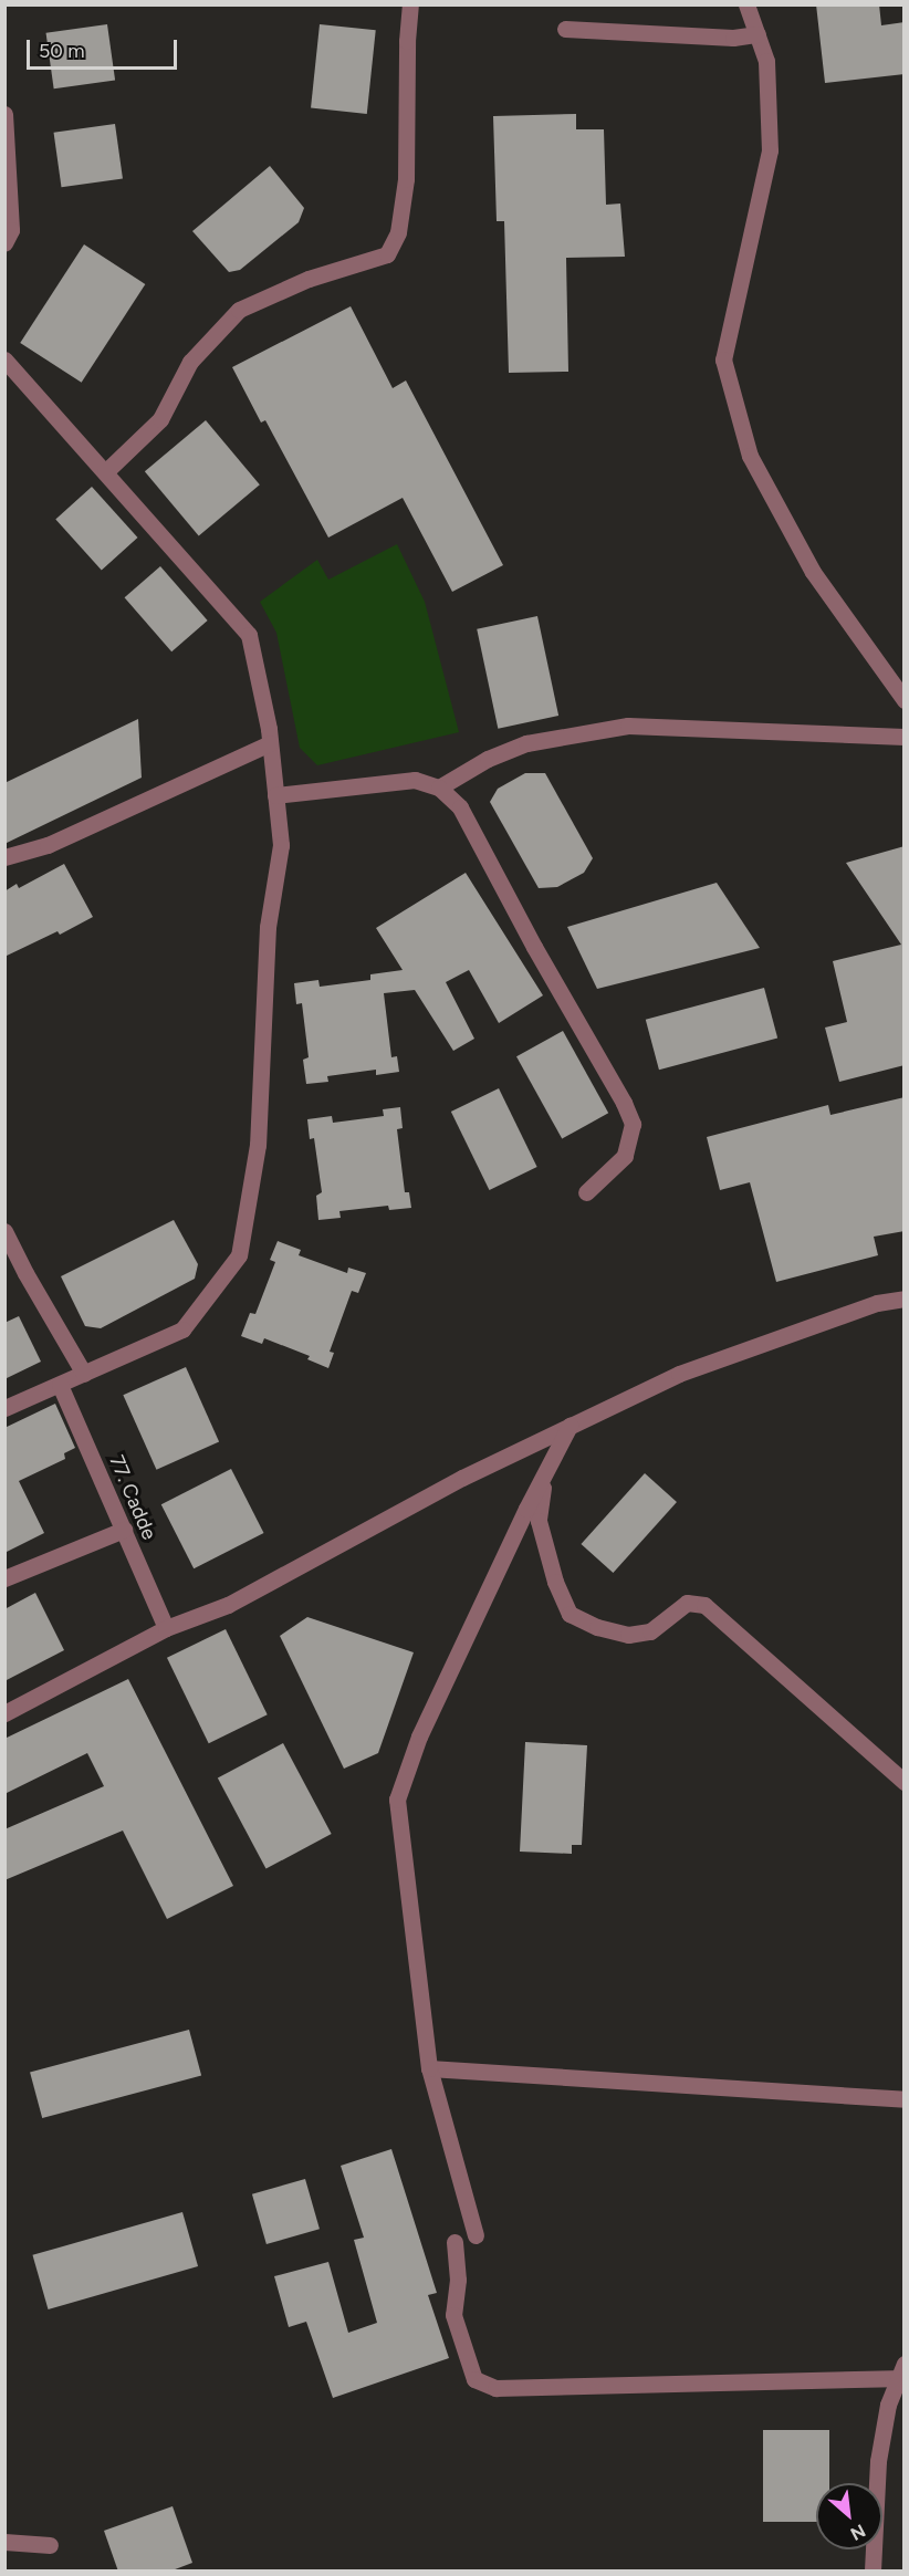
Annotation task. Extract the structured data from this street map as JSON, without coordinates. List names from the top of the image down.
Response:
{
  "streets": {
    "street": ["77. Cadde"]
  },
  "scale_bar": "50 m",
  "north": "bottom right"
}
